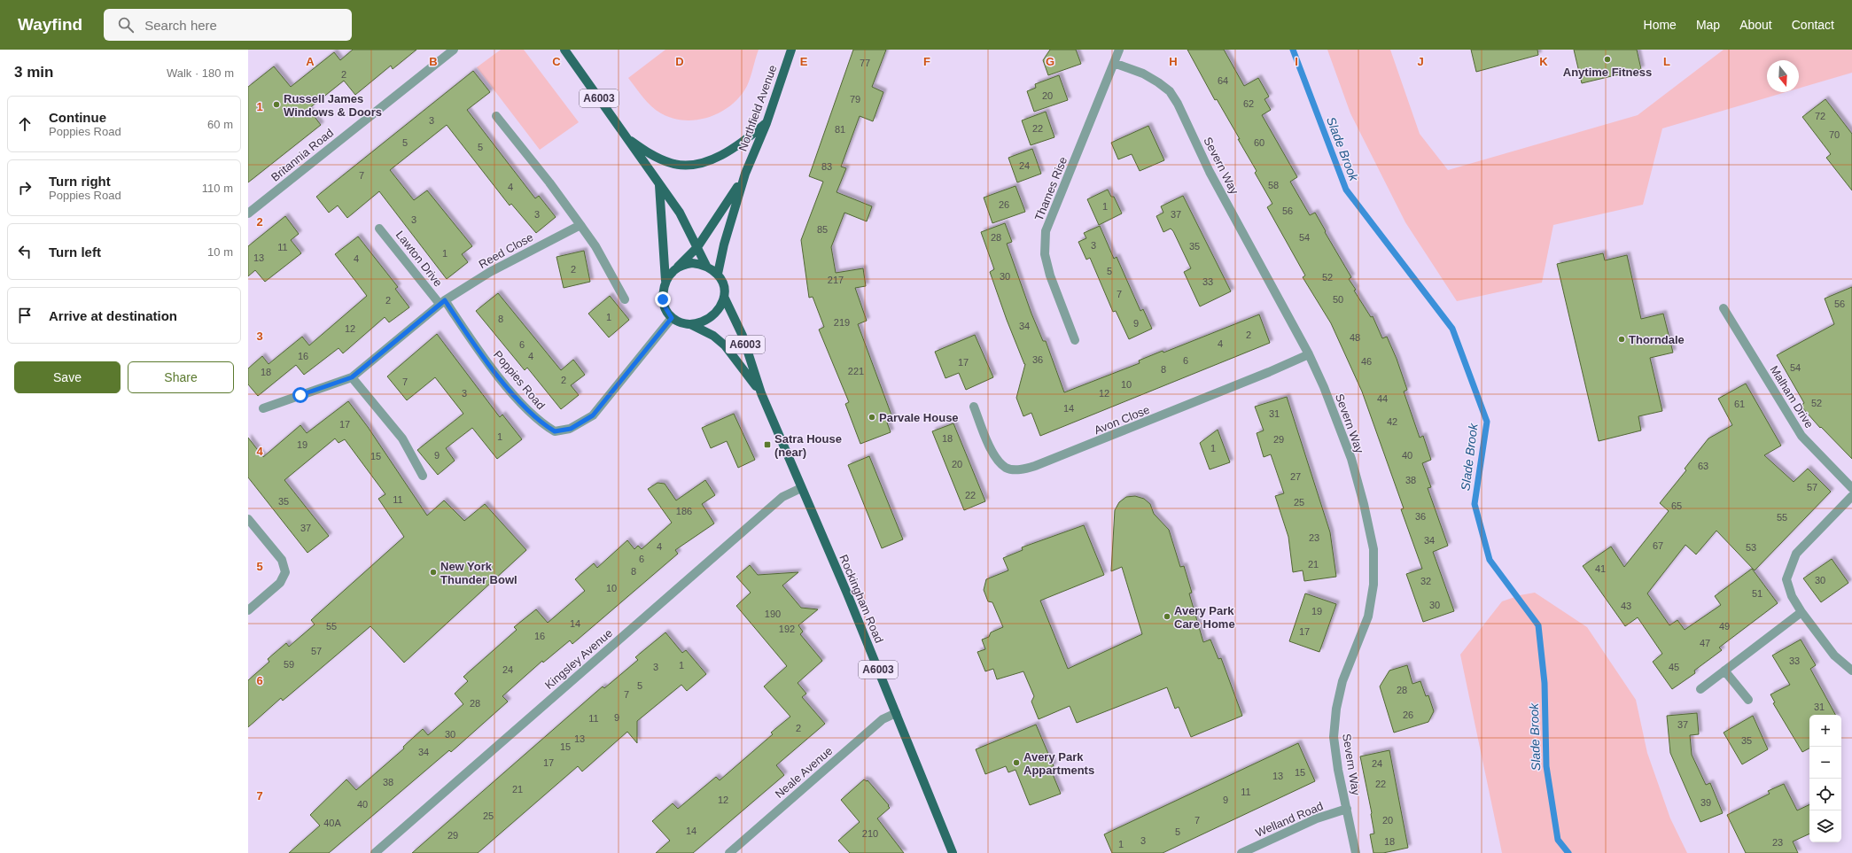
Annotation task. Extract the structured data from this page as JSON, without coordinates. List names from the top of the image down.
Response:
{
  "streets": {
    "main road": ["A6003", "Northfield Avenue", "Rockingham Road"],
    "street": [
      "Britannia Road",
      "Severn Way",
      "Thames Rise",
      "Reed Close",
      "Lawton Drive",
      "Poppies Road",
      "Malham Drive",
      "Avon Close",
      "Kingsley Avenue",
      "Neale Avenue",
      "Welland Road"
    ]
  },
  "crossings": [
    ["A6003", "Northfield Avenue"],
    ["A6003", "Poppies Road"],
    ["A6003", "Rockingham Road"],
    ["Northfield Avenue", "Poppies Road"],
    ["Northfield Avenue", "Rockingham Road"],
    ["Severn Way", "Thames Rise"],
    ["Severn Way", "Avon Close"],
    ["Severn Way", "Welland Road"],
    ["Reed Close", "Lawton Drive"],
    ["Reed Close", "Poppies Road"],
    ["Lawton Drive", "Poppies Road"],
    ["Poppies Road", "Rockingham Road"],
    ["Rockingham Road", "Kingsley Avenue"],
    ["Rockingham Road", "Neale Avenue"]
  ],
  "water": ["Slade Brook"],
  "places": {
    "other": [
      "Anytime Fitness",
      "Russell James Windows & Doors",
      "Thorndale",
      "Parvale House",
      "New York Thunder Bowl",
      "Avery Park Care Home",
      "Avery Park Appartments"
    ],
    "transit": ["Satra House (near)"]
  },
  "house_numbers": [
    "77",
    "2",
    "64",
    "20",
    "79",
    "62",
    "72",
    "3",
    "22",
    "81",
    "70",
    "5",
    "60",
    "5",
    "24",
    "83",
    "7",
    "58",
    "4",
    "26",
    "1",
    "56",
    "3",
    "37",
    "3",
    "85",
    "28",
    "54",
    "3",
    "35",
    "11",
    "1",
    "13",
    "4",
    "2",
    "5",
    "30",
    "52",
    "217",
    "33",
    "7",
    "50",
    "2",
    "56",
    "1",
    "8",
    "219",
    "9",
    "34",
    "12",
    "2",
    "48",
    "4",
    "6",
    "16",
    "4",
    "36",
    "6",
    "46",
    "17",
    "54",
    "8",
    "221",
    "18",
    "2",
    "7",
    "10",
    "3",
    "12",
    "44",
    "52",
    "61",
    "14",
    "31",
    "42",
    "17",
    "1",
    "18",
    "29",
    "19",
    "1",
    "9",
    "40",
    "15",
    "20",
    "63",
    "27",
    "38",
    "57",
    "22",
    "11",
    "35",
    "25",
    "65",
    "186",
    "36",
    "55",
    "37",
    "23",
    "34",
    "67",
    "4",
    "53",
    "6",
    "21",
    "41",
    "8",
    "30",
    "32",
    "10",
    "51",
    "30",
    "43",
    "19",
    "190",
    "14",
    "55",
    "49",
    "192",
    "17",
    "16",
    "47",
    "57",
    "33",
    "59",
    "1",
    "3",
    "45",
    "24",
    "5",
    "28",
    "7",
    "28",
    "31",
    "26",
    "9",
    "11",
    "37",
    "2",
    "30",
    "13",
    "35",
    "15",
    "34",
    "17",
    "24",
    "15",
    "13",
    "38",
    "22",
    "21",
    "11",
    "12",
    "9",
    "39",
    "40",
    "25",
    "7",
    "20",
    "40A",
    "14",
    "5",
    "210",
    "29",
    "3",
    "18",
    "23",
    "1"
  ],
  "north": "bottom",
  "page": {
    "header": "Wayfind",
    "search": "Search here",
    "nav": [
      "Home",
      "Map",
      "About",
      "Contact"
    ],
    "heading": ["3 min", "Walk · 180 m"],
    "list": [
      ["Continue", "Poppies Road", "60 m"],
      ["Turn right", "Poppies Road", "110 m"],
      ["Turn left", "10 m"],
      "Arrive at destination"
    ],
    "buttons": ["Save", "Share"],
    "map_buttons": ["+", "−"]
  },
  "grid": {
    "columns": [
      "A",
      "B",
      "C",
      "D",
      "E",
      "F",
      "G",
      "H",
      "I",
      "J",
      "K",
      "L"
    ],
    "rows": [
      "1",
      "2",
      "3",
      "4",
      "5",
      "6",
      "7"
    ]
  }
}
